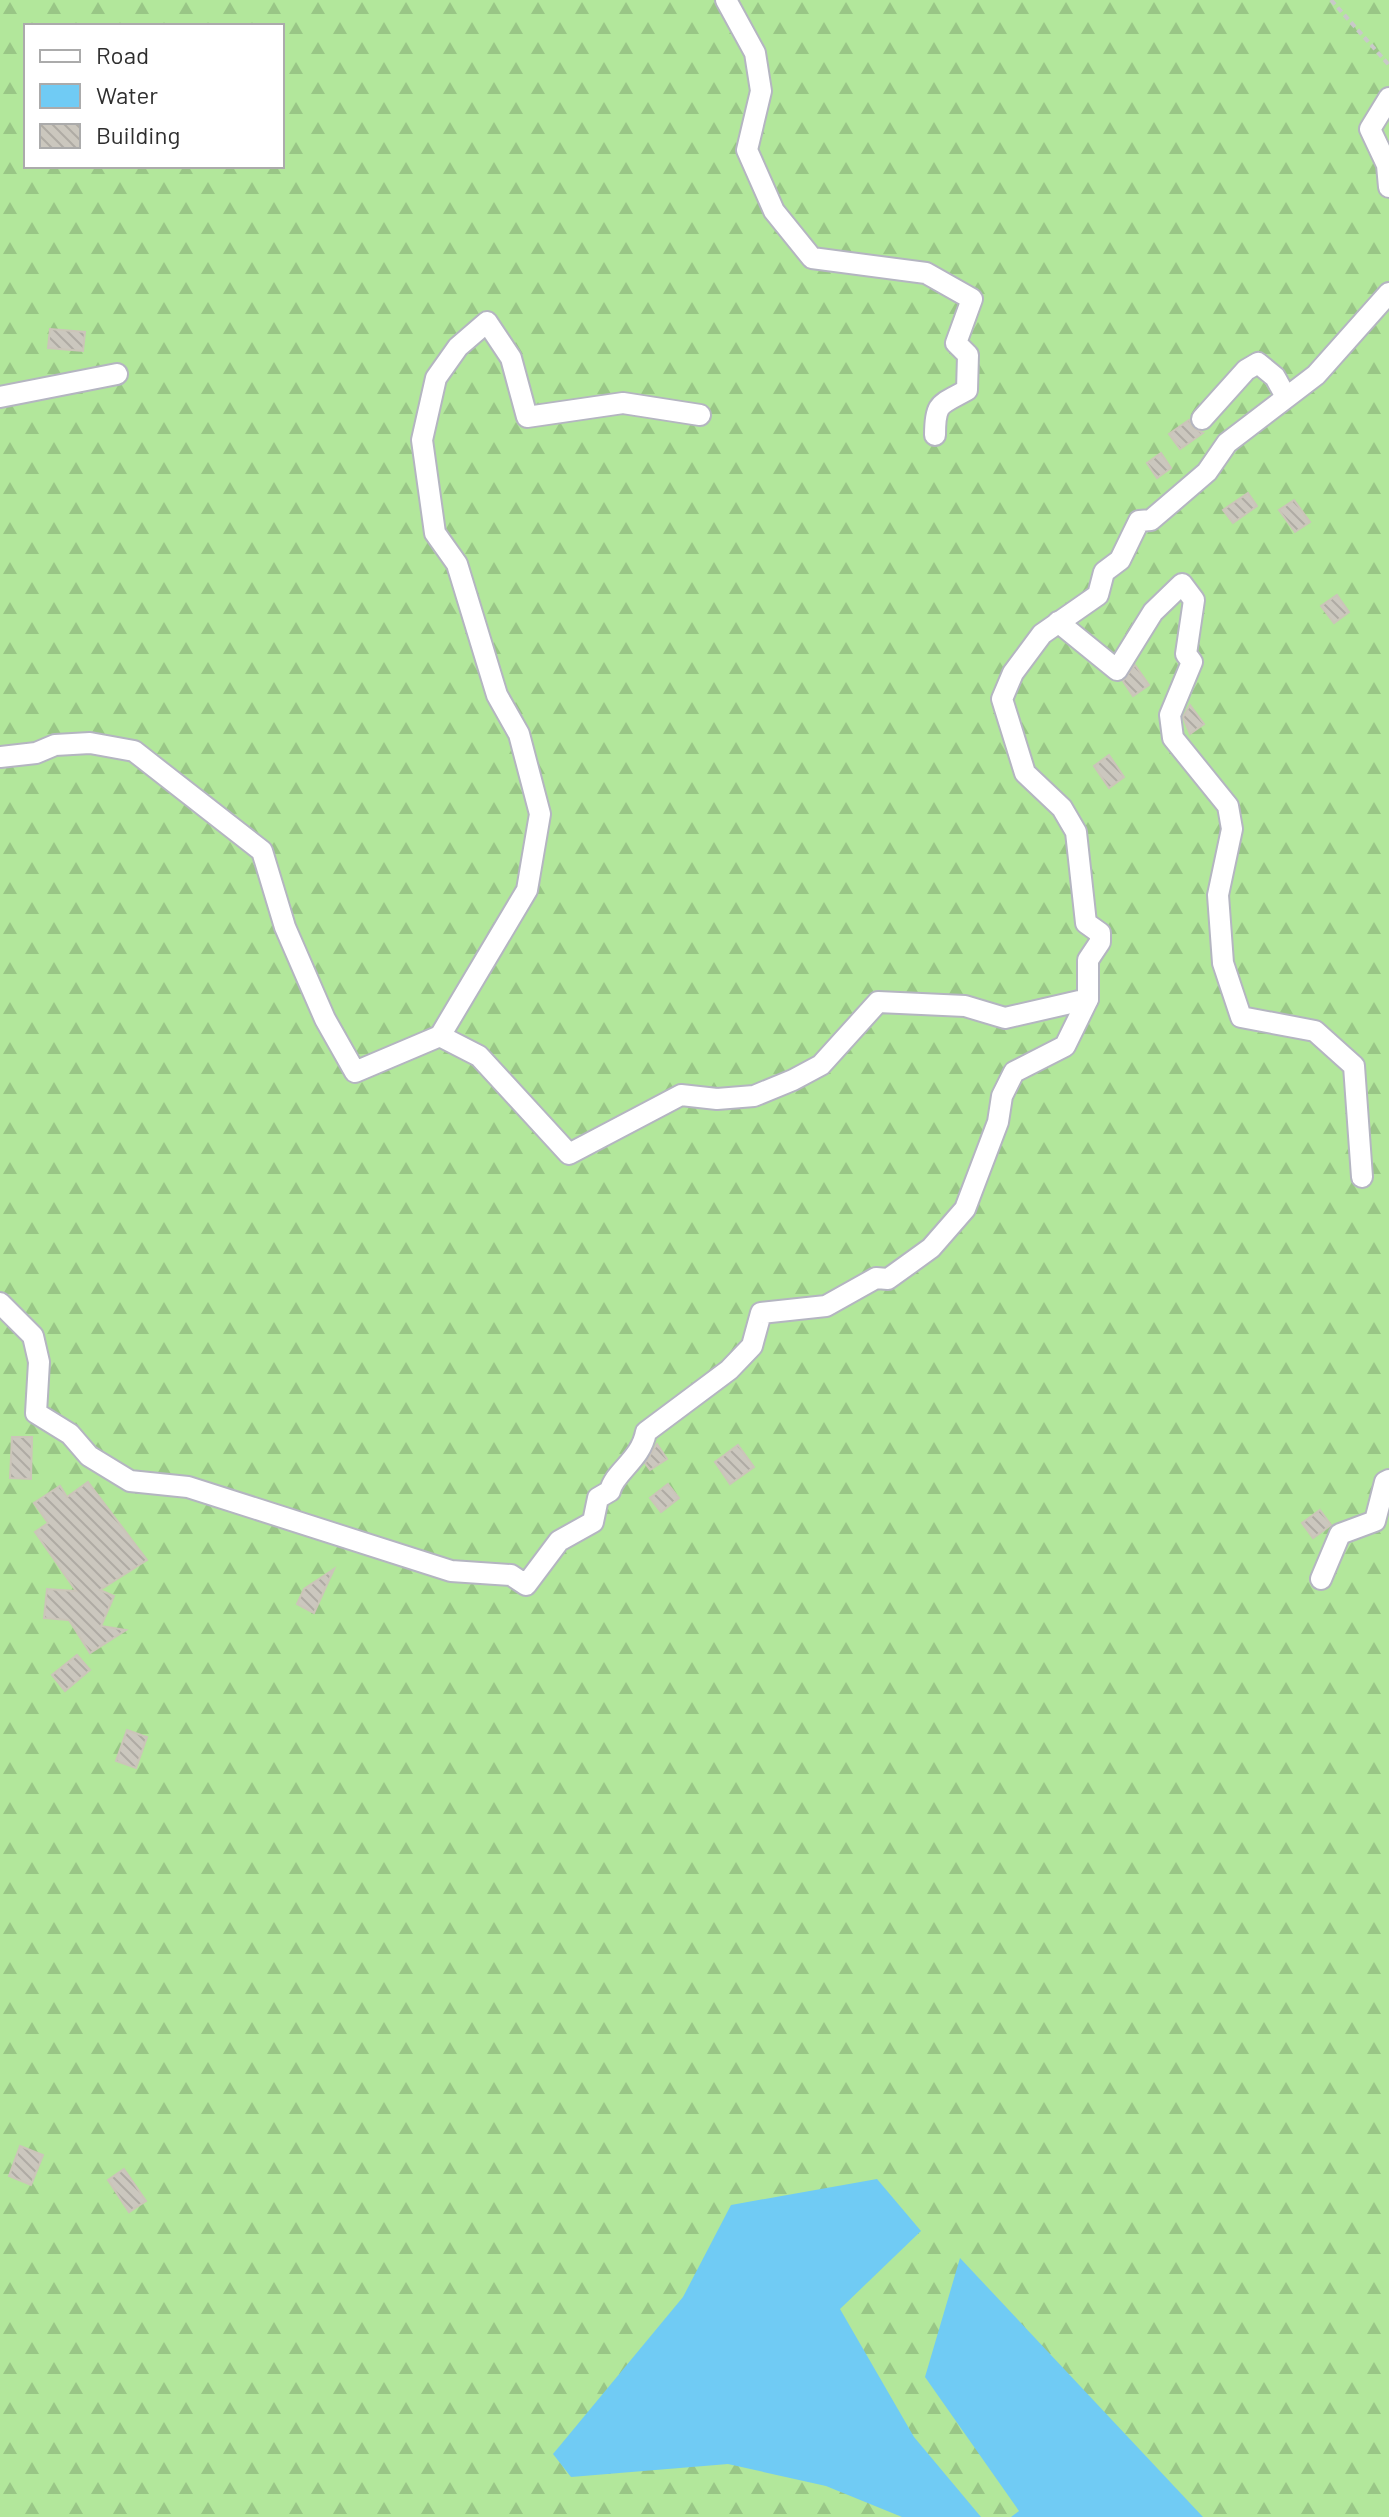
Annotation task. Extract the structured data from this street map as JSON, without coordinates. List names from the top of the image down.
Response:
{
  "legend": ["Road", "Water", "Building"]
}
